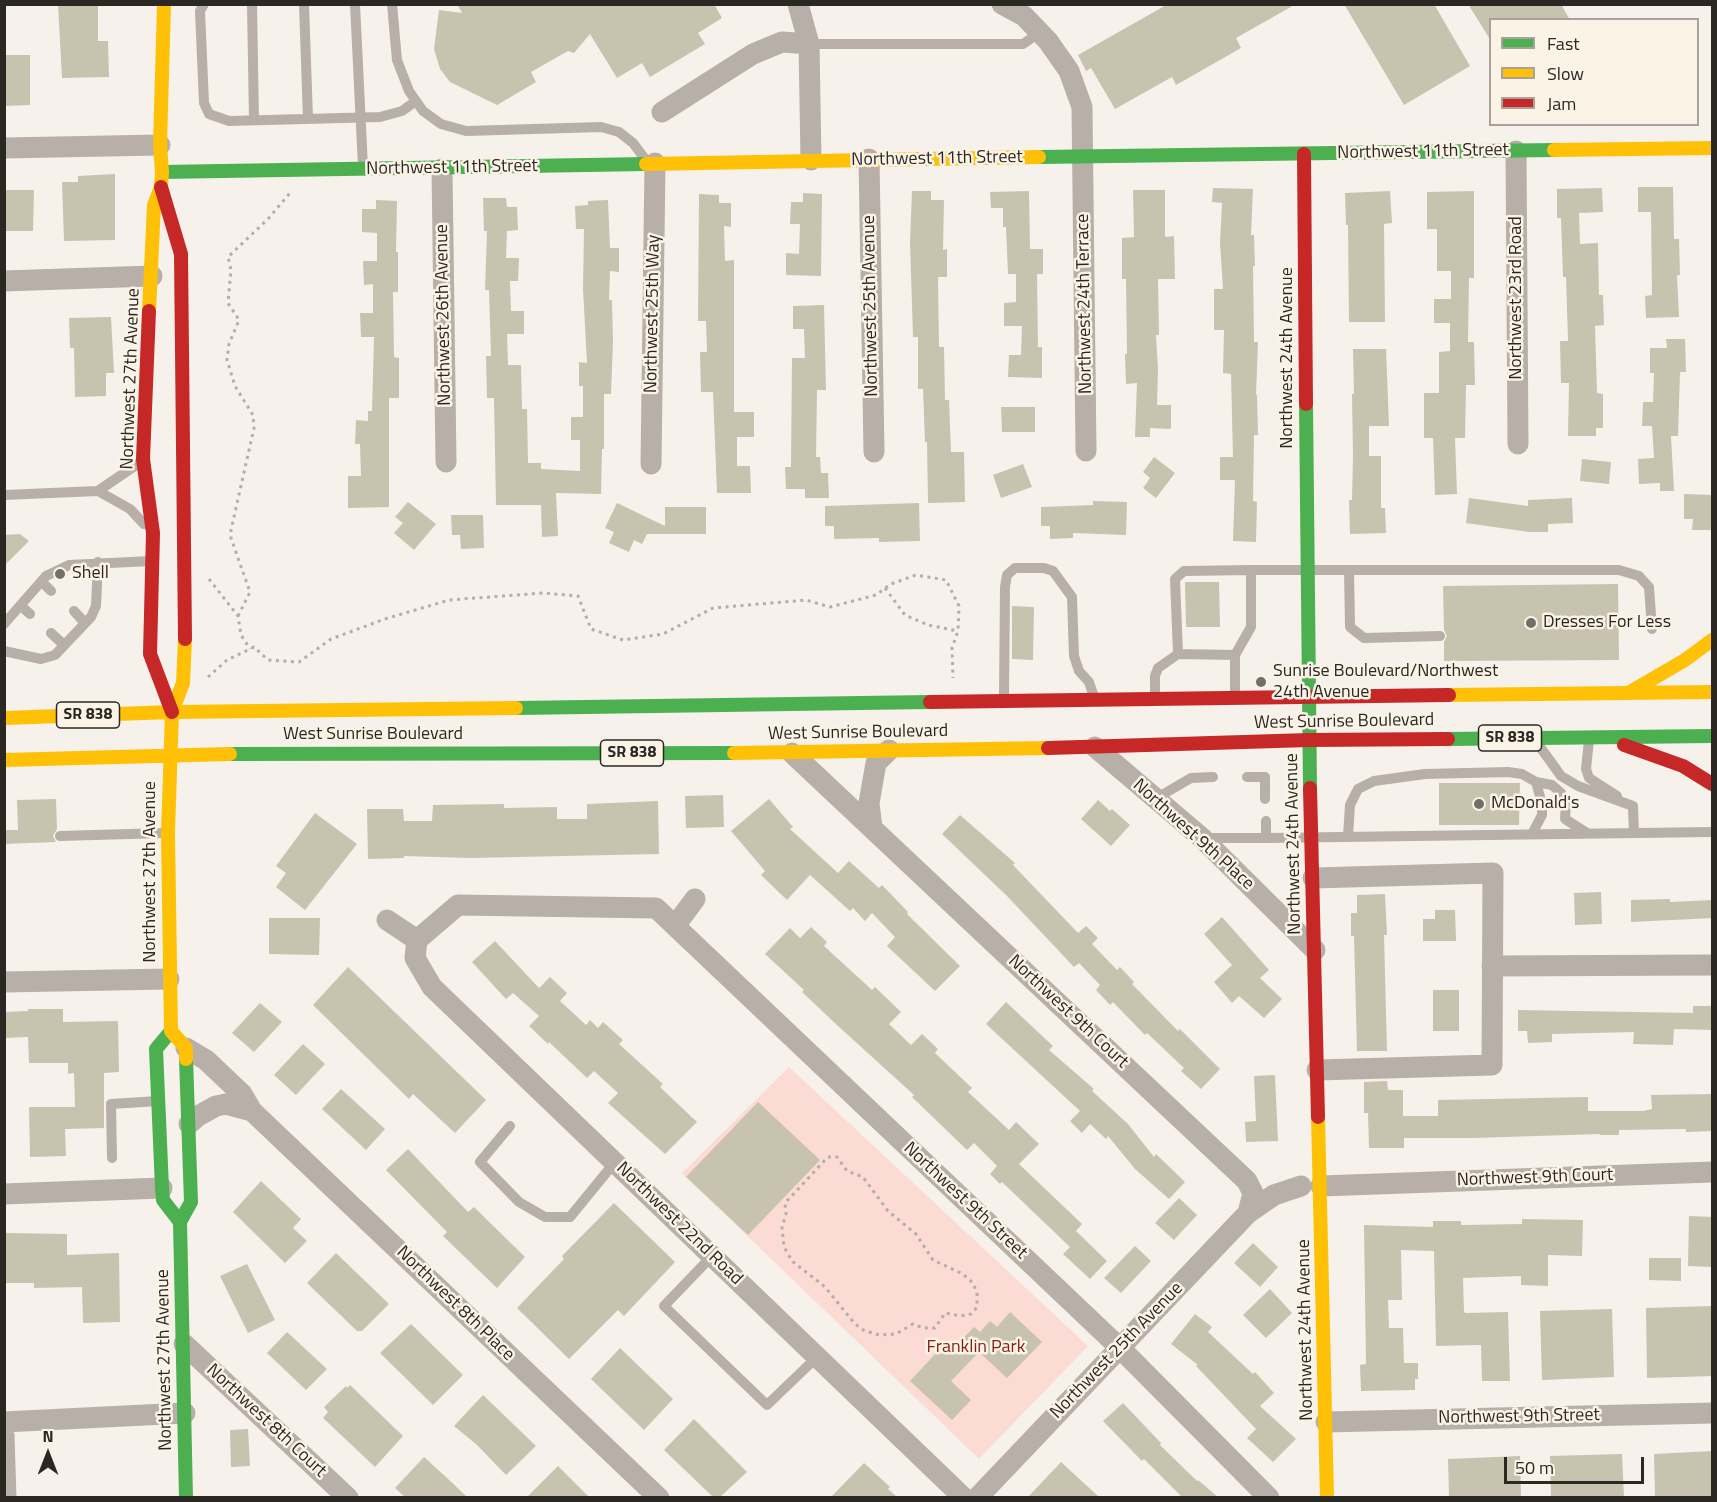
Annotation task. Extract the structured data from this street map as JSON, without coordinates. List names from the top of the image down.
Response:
{
  "streets": {
    "street": [
      "Northwest 11th Street",
      "Northwest 23rd Road",
      "Northwest 24th Terrace",
      "Northwest 25th Avenue",
      "Northwest 25th Way",
      "Northwest 26th Avenue",
      "Northwest 24th Avenue",
      "Northwest 27th Avenue",
      "SR 838",
      "West Sunrise Boulevard",
      "Northwest 9th Place",
      "Northwest 9th Court",
      "Northwest 9th Street",
      "Northwest 22nd Road",
      "Northwest 8th Place",
      "Northwest 8th Court"
    ]
  },
  "crossings": [
    ["Northwest 11th Street", "Northwest 23rd Road"],
    ["Northwest 11th Street", "Northwest 24th Terrace"],
    ["Northwest 11th Street", "Northwest 25th Avenue"],
    ["Northwest 11th Street", "Northwest 25th Way"],
    ["Northwest 11th Street", "Northwest 26th Avenue"],
    ["Northwest 11th Street", "Northwest 24th Avenue"],
    ["Northwest 11th Street", "Northwest 27th Avenue"],
    ["Northwest 25th Avenue", "Northwest 9th Court"],
    ["Northwest 25th Avenue", "Northwest 9th Street"],
    ["Northwest 24th Avenue", "West Sunrise Boulevard"],
    ["Northwest 24th Avenue", "Northwest 9th Place"],
    ["Northwest 24th Avenue", "Northwest 9th Court"],
    ["Northwest 24th Avenue", "Northwest 9th Street"],
    ["Northwest 27th Avenue", "West Sunrise Boulevard"],
    ["Northwest 27th Avenue", "Northwest 8th Place"],
    ["Northwest 27th Avenue", "Northwest 8th Court"],
    ["West Sunrise Boulevard", "Northwest 9th Place"],
    ["West Sunrise Boulevard", "Northwest 9th Court"],
    ["Northwest 9th Street", "Northwest 22nd Road"]
  ],
  "parks": ["Franklin Park"],
  "places": [
    "Shell",
    "Dresses For Less",
    "Sunrise Boulevard/Northwest 24th Avenue",
    "McDonald's"
  ],
  "legend": ["Fast", "Slow", "Jam"],
  "scale_bar": "50 m",
  "north": "top"
}
